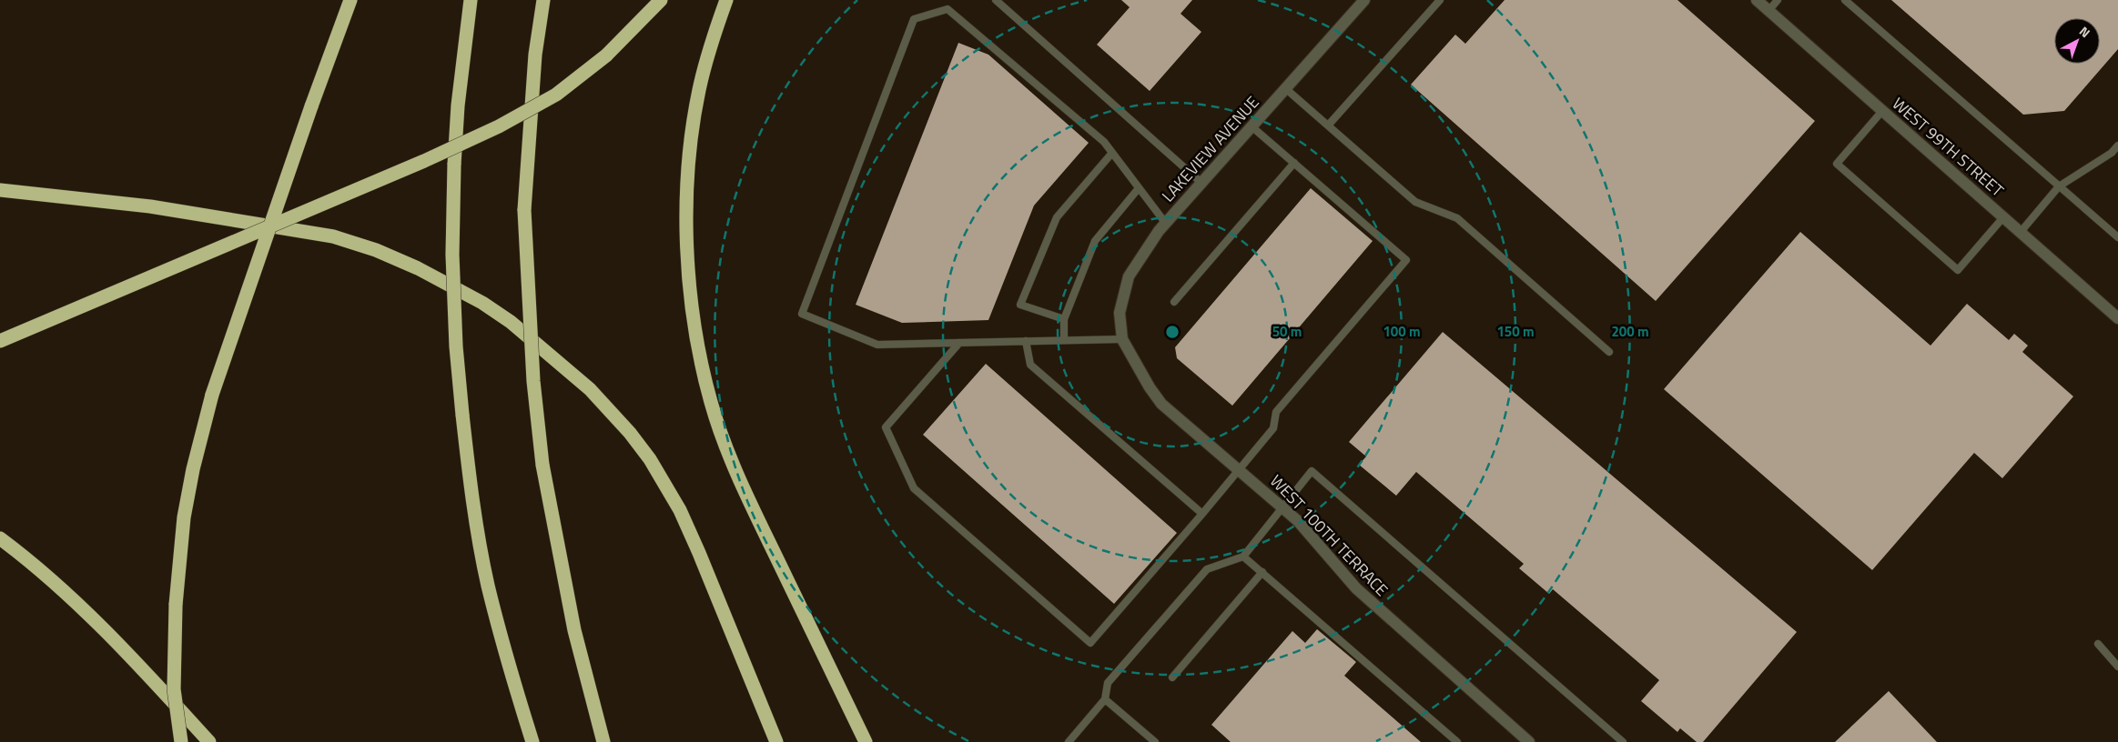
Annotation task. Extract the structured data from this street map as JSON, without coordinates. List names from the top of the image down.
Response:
{
  "streets": {
    "street": ["WEST 99TH STREET", "LAKEVIEW AVENUE", "WEST 100TH TERRACE"]
  },
  "crossings": [
    ["LAKEVIEW AVENUE", "WEST 100TH TERRACE"]
  ],
  "north": "top right",
  "rings": [
    "50 m",
    "100 m",
    "150 m",
    "200 m"
  ]
}
